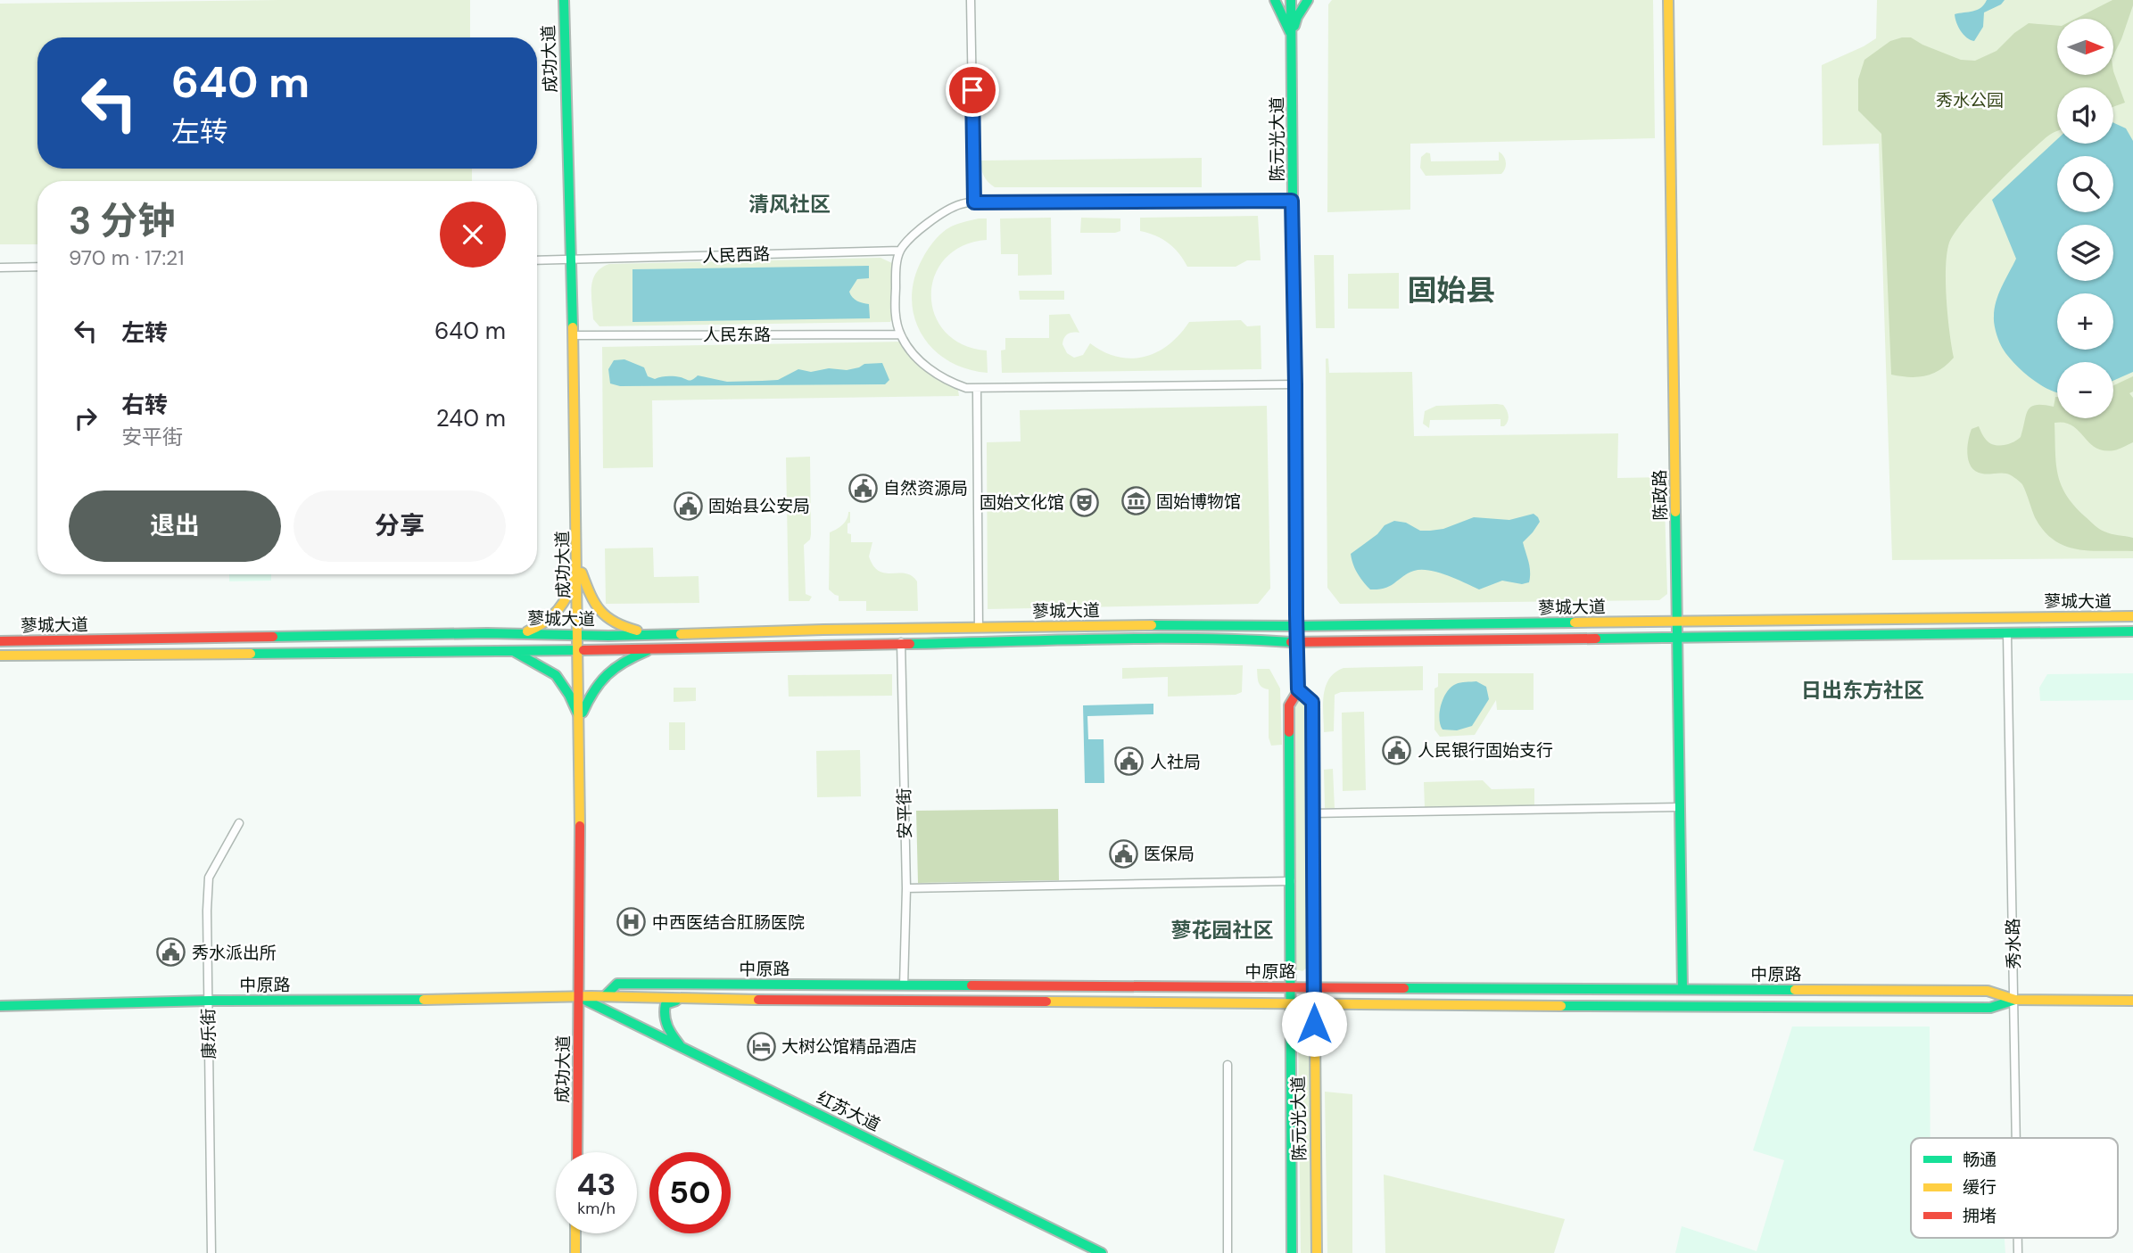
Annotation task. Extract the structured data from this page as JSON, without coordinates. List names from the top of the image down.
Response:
{
  "streets": {
    "main road": [
      "成功大道",
      "陈元光大道",
      "陈政路",
      "蓼城大道",
      "中原路",
      "红苏大道"
    ],
    "street": [
      "人民西路",
      "人民东路",
      "安平街",
      "秀水路",
      "康乐街"
    ]
  },
  "crossings": [
    ["成功大道", "人民西路"],
    ["成功大道", "人民东路"],
    ["成功大道", "蓼城大道"],
    ["成功大道", "中原路"],
    ["成功大道", "红苏大道"],
    ["陈元光大道", "蓼城大道"],
    ["陈元光大道", "中原路"],
    ["陈政路", "蓼城大道"],
    ["陈政路", "中原路"],
    ["蓼城大道", "安平街"],
    ["蓼城大道", "秀水路"],
    ["安平街", "中原路"],
    ["秀水路", "中原路"],
    ["中原路", "康乐街"],
    ["中原路", "红苏大道"]
  ],
  "districts": [
    "清风社区",
    "固始县",
    "日出东方社区",
    "蓼花园社区"
  ],
  "parks": ["秀水公园"],
  "places": {
    "public building": [
      "自然资源局",
      "固始县公安局",
      "人民银行固始支行",
      "人社局",
      "医保局",
      "秀水派出所"
    ],
    "museum": ["固始博物馆"],
    "theatre": ["固始文化馆"],
    "hospital": ["中西医结合肛肠医院"],
    "hotel": ["大树公馆精品酒店"]
  },
  "legend": ["畅通", "缓行", "拥堵"],
  "north": "right",
  "page": {
    "map_buttons": ["+", "−"],
    "turn": ["640 m", "左转"],
    "heading": ["3 分钟", "970 m · 17:21"],
    "list": [
      {
        "name": "左转",
        "value": "640 m"
      },
      {
        "name": "右转",
        "note": "安平街",
        "value": "240 m"
      }
    ],
    "buttons": ["退出", "分享"],
    "speed": "43 km/h",
    "limit": "50"
  }
}
